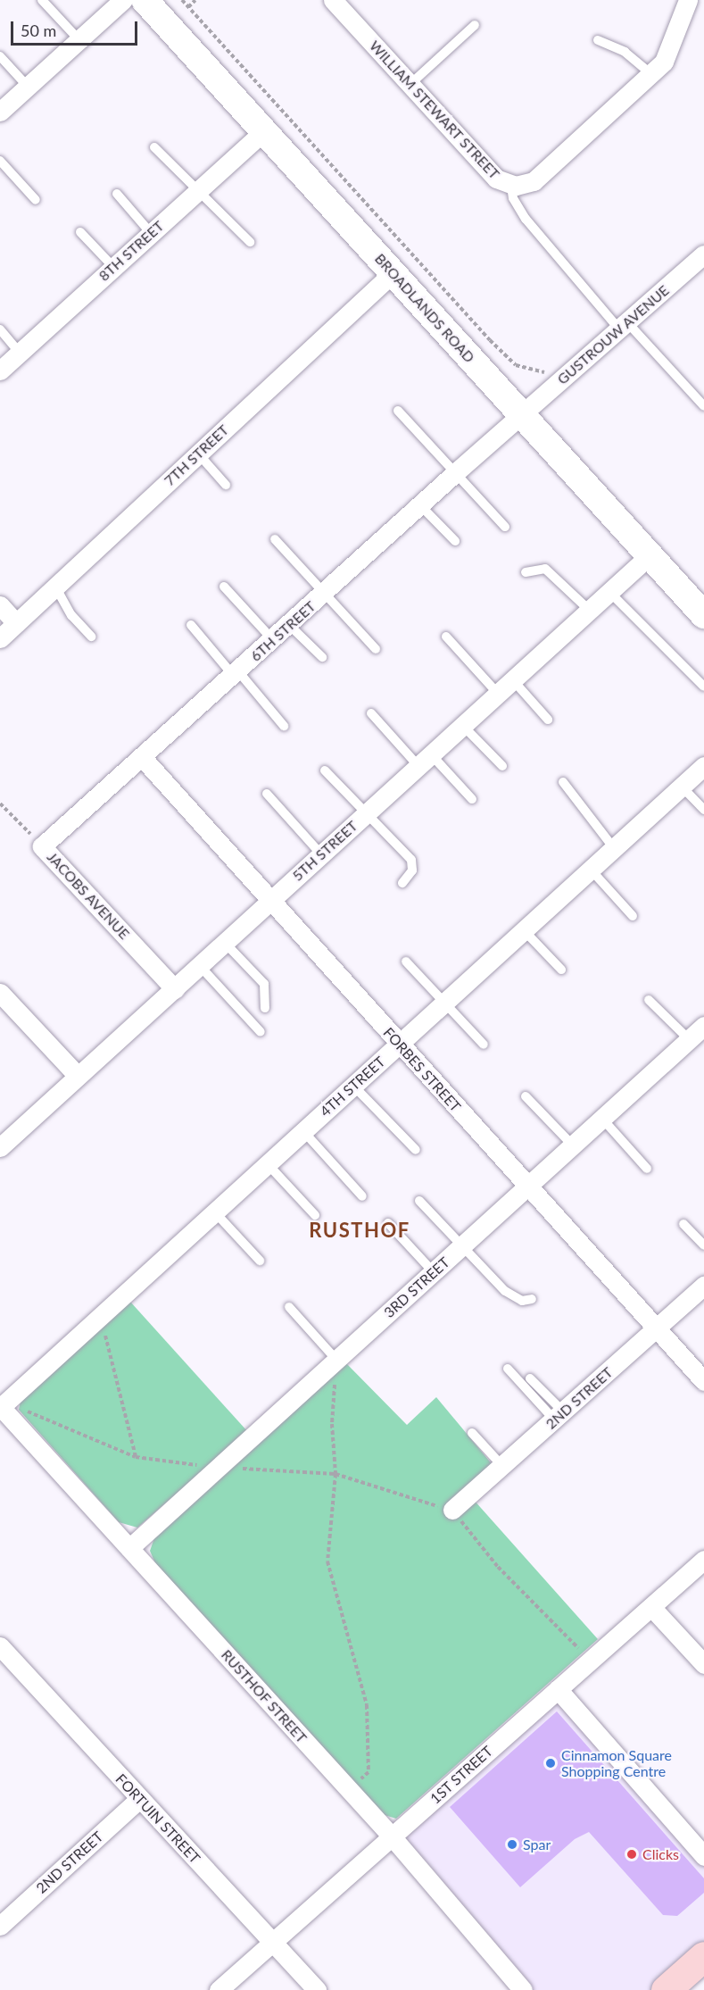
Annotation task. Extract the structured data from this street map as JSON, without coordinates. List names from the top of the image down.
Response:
{
  "streets": {
    "main road": ["BROADLANDS ROAD"],
    "street": [
      "WILLIAM STEWART STREET",
      "8TH STREET",
      "GUSTROUW AVENUE",
      "7TH STREET",
      "6TH STREET",
      "5TH STREET",
      "JACOBS AVENUE",
      "FORBES STREET",
      "4TH STREET",
      "3RD STREET",
      "2ND STREET",
      "RUSTHOF STREET",
      "1ST STREET",
      "FORTUIN STREET"
    ]
  },
  "crossings": [
    ["8TH STREET", "BROADLANDS ROAD"],
    ["BROADLANDS ROAD", "GUSTROUW AVENUE"],
    ["BROADLANDS ROAD", "7TH STREET"],
    ["BROADLANDS ROAD", "6TH STREET"],
    ["BROADLANDS ROAD", "5TH STREET"],
    ["GUSTROUW AVENUE", "6TH STREET"],
    ["6TH STREET", "JACOBS AVENUE"],
    ["6TH STREET", "FORBES STREET"],
    ["5TH STREET", "JACOBS AVENUE"],
    ["5TH STREET", "FORBES STREET"],
    ["FORBES STREET", "4TH STREET"],
    ["FORBES STREET", "3RD STREET"],
    ["FORBES STREET", "2ND STREET"],
    ["4TH STREET", "RUSTHOF STREET"],
    ["3RD STREET", "RUSTHOF STREET"],
    ["2ND STREET", "FORTUIN STREET"],
    ["RUSTHOF STREET", "1ST STREET"],
    ["1ST STREET", "FORTUIN STREET"]
  ],
  "districts": ["RUSTHOF"],
  "places": ["Cinnamon Square Shopping Centre", "Spar", "Clicks"],
  "scale_bar": "50 m"
}
